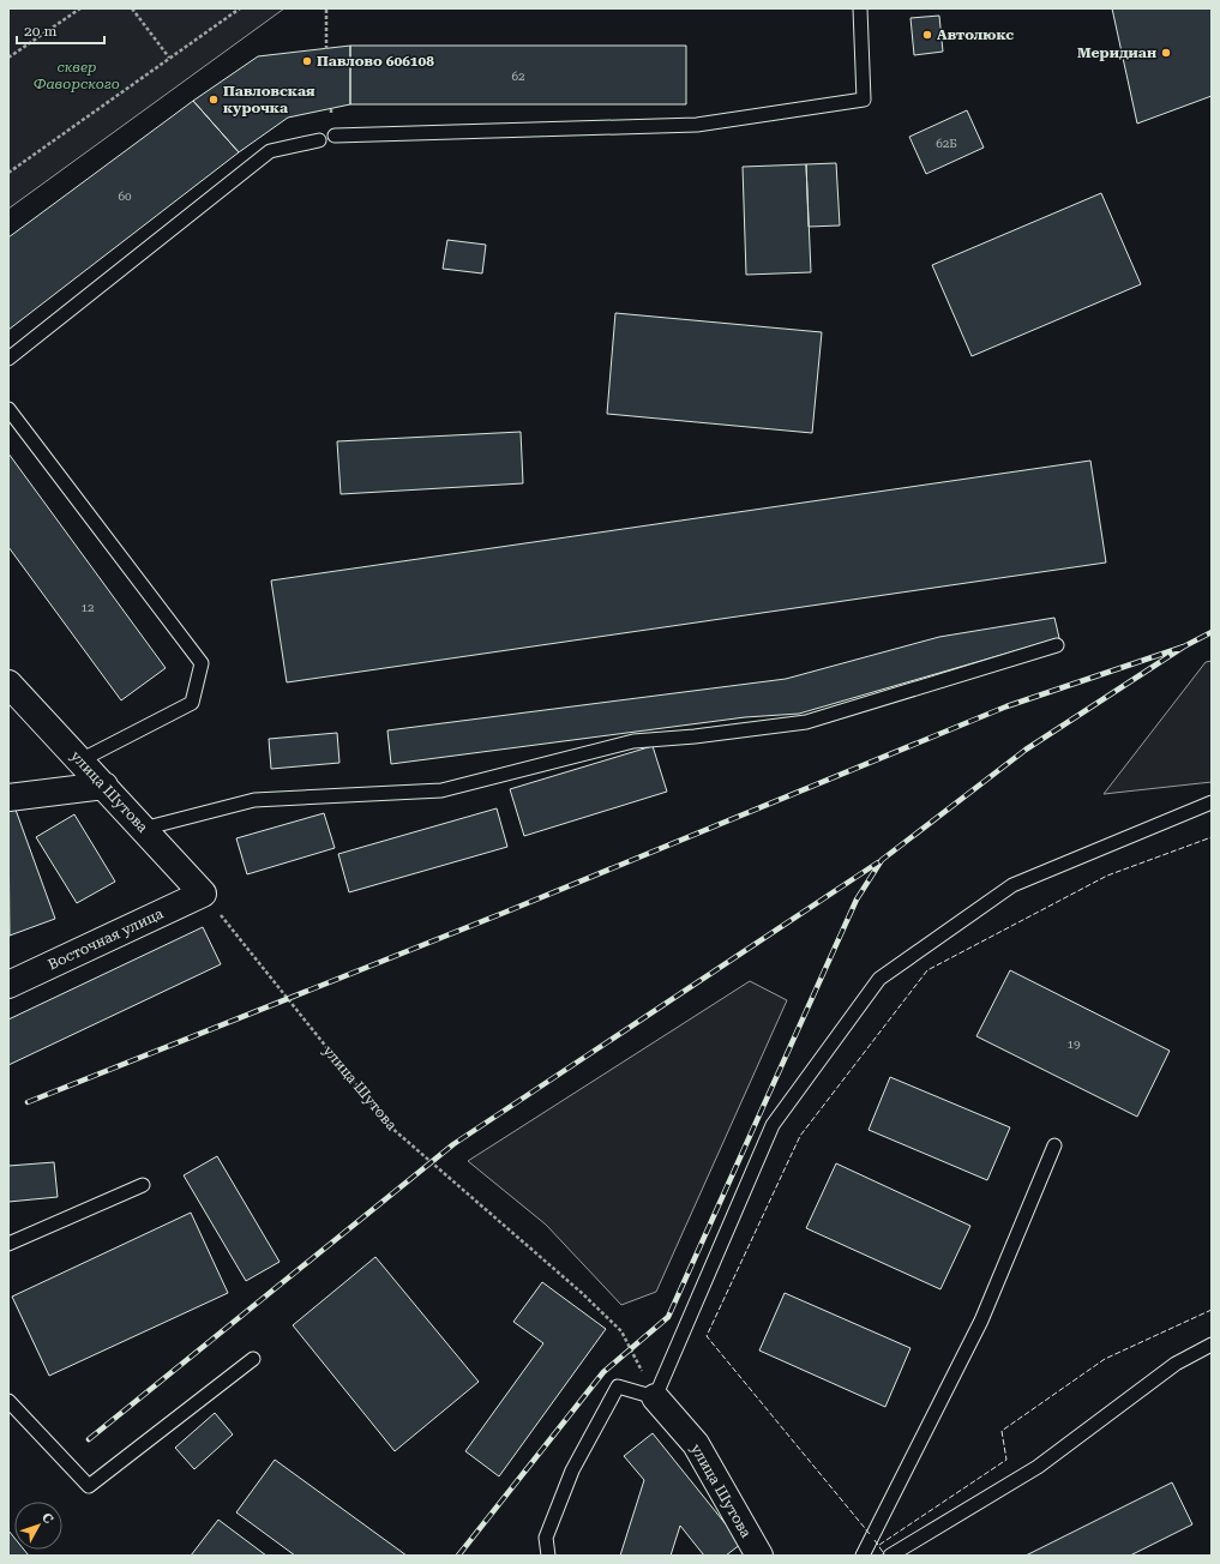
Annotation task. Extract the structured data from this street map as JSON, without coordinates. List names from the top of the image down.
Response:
{
  "streets": {
    "street": ["улица Шутова", "Восточная улица"]
  },
  "crossings": [
    ["улица Шутова", "Восточная улица"]
  ],
  "parks": ["сквер Фаворского"],
  "places": [
    "Автолюкс",
    "Меридиан",
    "Павлово 606108",
    "Павловская курочка"
  ],
  "house_numbers": [
    "62",
    "62Б",
    "60",
    "12",
    "19"
  ],
  "scale_bar": "20 m",
  "north": "top right"
}
